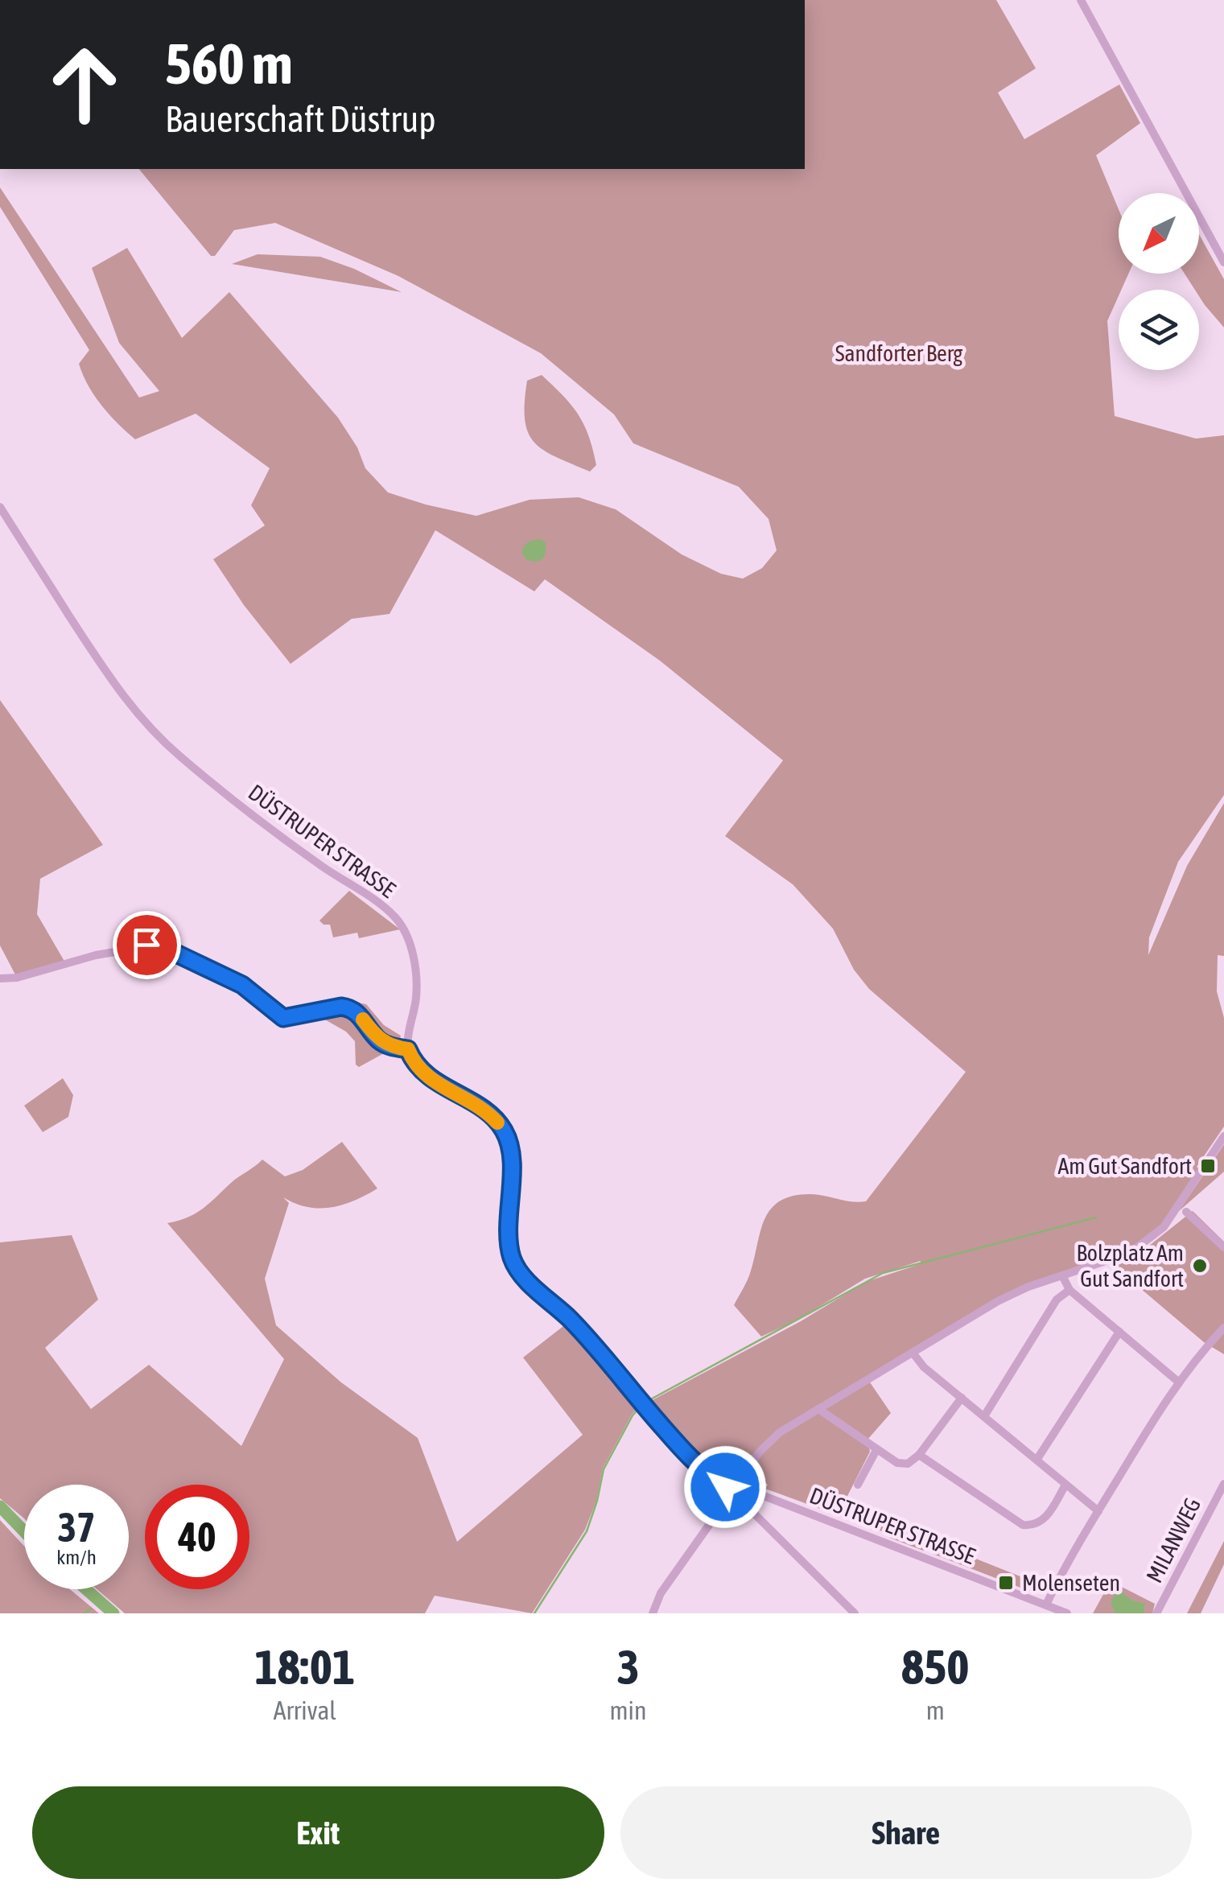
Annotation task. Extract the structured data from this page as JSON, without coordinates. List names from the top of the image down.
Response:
{
  "streets": {
    "street": ["DÜSTRUPER STRASSE", "MILANWEG"]
  },
  "parks": ["Sandforter Berg"],
  "places": {
    "transit": ["Am Gut Sandfort", "Molenseten"],
    "other": ["Bolzplatz Am Gut Sandfort"]
  },
  "north": "bottom left",
  "page": {
    "turn": ["560 m", "Bauerschaft Düstrup"],
    "speed": "37 km/h",
    "limit": "40",
    "eta": [
      "18:01",
      "Arrival",
      "3",
      "min",
      "850",
      "m"
    ],
    "buttons": ["Exit", "Share"]
  }
}
